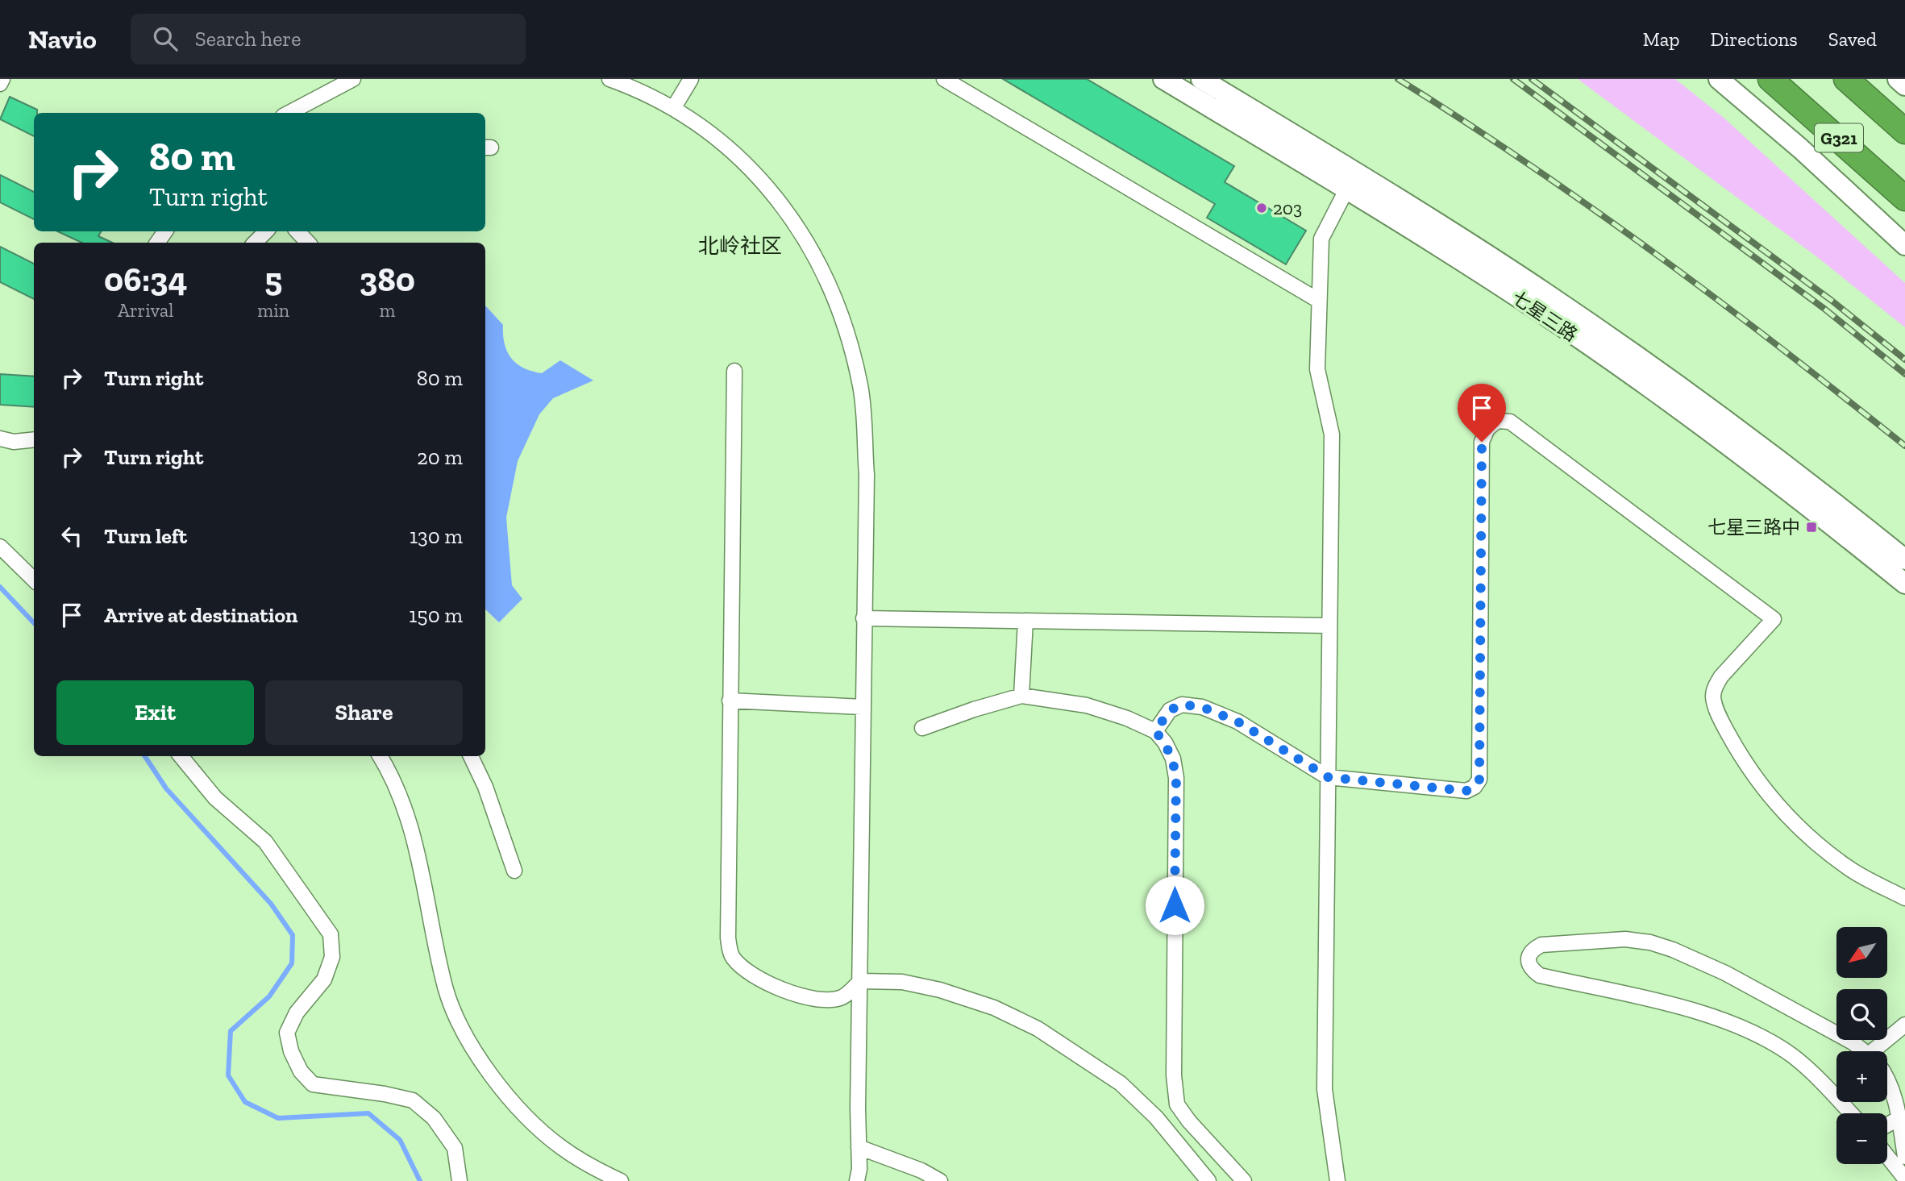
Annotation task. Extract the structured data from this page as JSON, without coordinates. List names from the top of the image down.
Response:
{
  "streets": {
    "highway": ["G321"],
    "street": ["七星三路"]
  },
  "districts": ["北岭社区"],
  "places": {
    "other": ["203"],
    "transit": ["七星三路中"]
  },
  "north": "bottom left",
  "page": {
    "header": "Navio",
    "search": "Search here",
    "nav": ["Map", "Directions", "Saved"],
    "turn": ["80 m", "Turn right"],
    "eta": [
      "06:34",
      "Arrival",
      "5",
      "min",
      "380",
      "m"
    ],
    "list": [
      {
        "name": "Turn right",
        "value": "80 m"
      },
      {
        "name": "Turn right",
        "value": "20 m"
      },
      {
        "name": "Turn left",
        "value": "130 m"
      },
      {
        "name": "Arrive at destination",
        "value": "150 m"
      }
    ],
    "buttons": ["Exit", "Share"],
    "map_buttons": ["+", "−"]
  }
}
